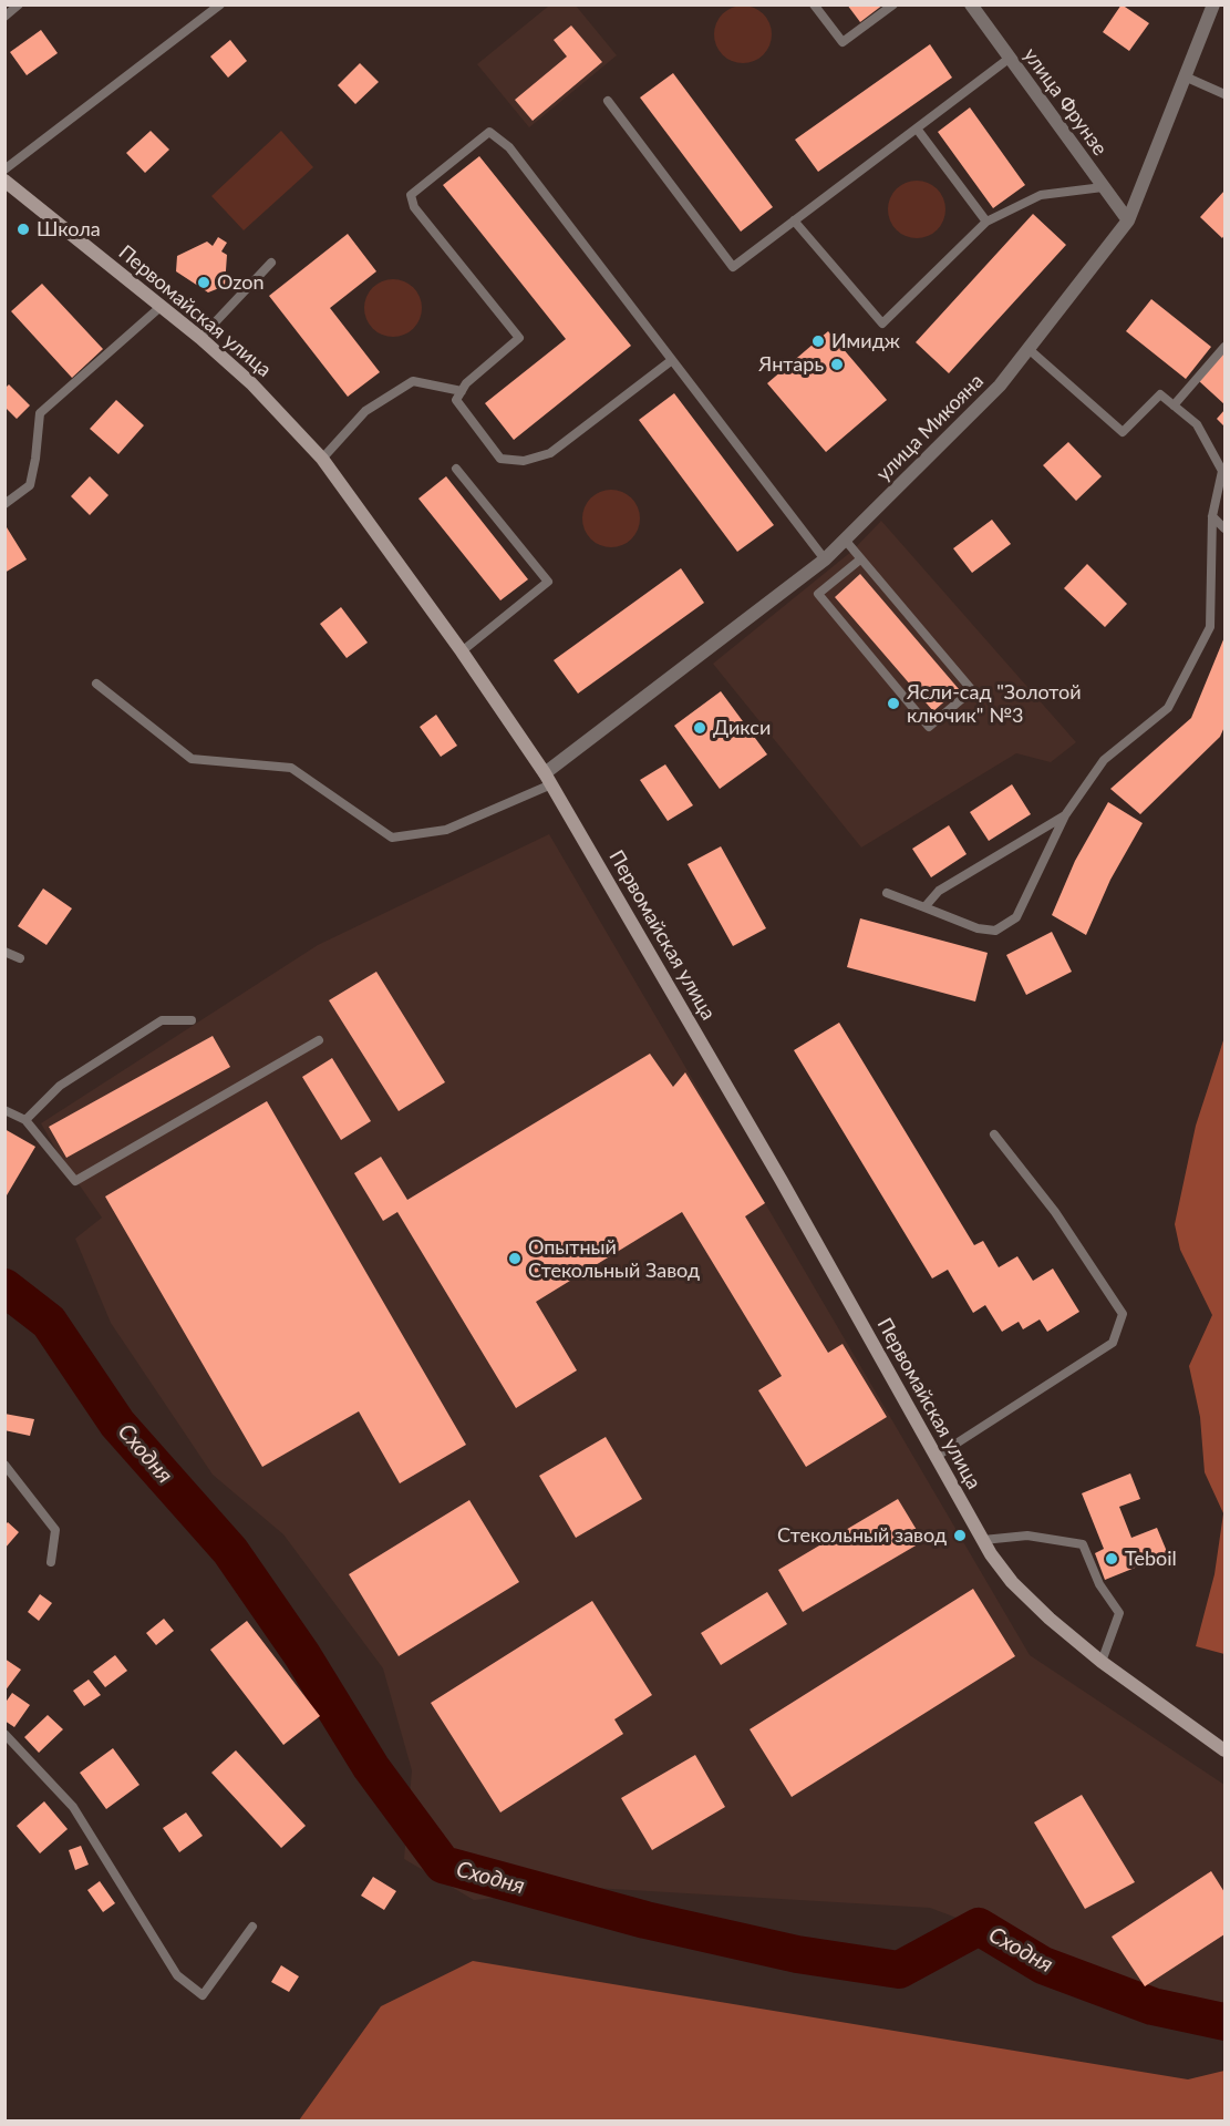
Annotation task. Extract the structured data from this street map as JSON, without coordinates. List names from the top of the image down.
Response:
{
  "streets": {
    "main road": ["Первомайская улица"],
    "street": ["улица Фрунзе", "улица Микояна"]
  },
  "crossings": [
    ["улица Фрунзе", "улица Микояна"],
    ["Первомайская улица", "улица Микояна"]
  ],
  "water": ["Сходня"],
  "places": [
    "Школа",
    "Ozon",
    "Имидж",
    "Янтарь",
    "Ясли-сад \"Золотой ключик\" №3",
    "Дикси",
    "Опытный Стекольный Завод",
    "Стекольный завод",
    "Teboil"
  ]
}
